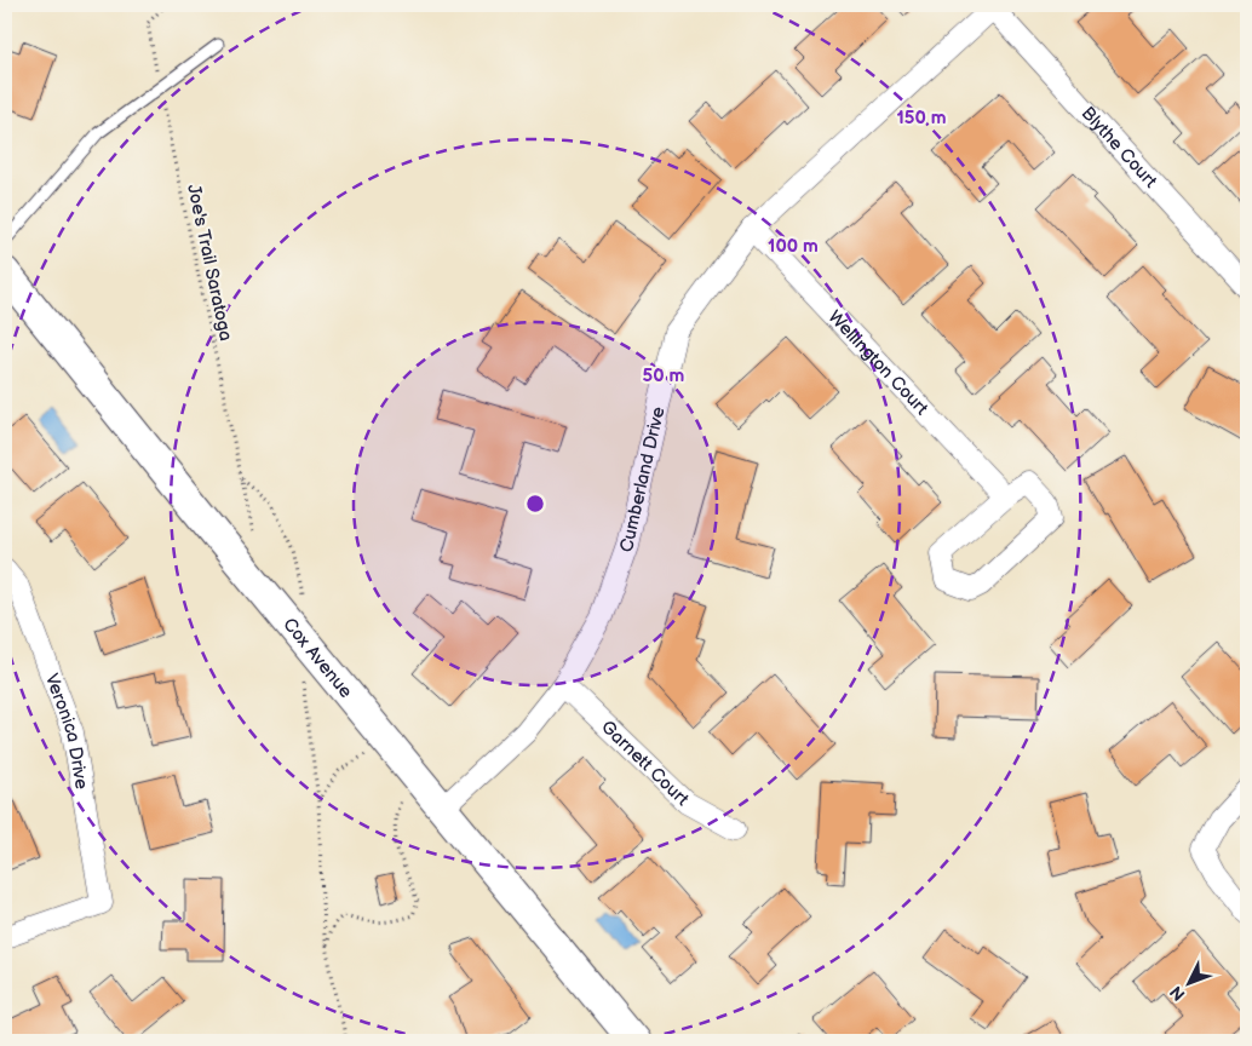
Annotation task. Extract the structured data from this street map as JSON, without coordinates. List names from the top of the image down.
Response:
{
  "streets": {
    "main road": ["Cox Avenue"],
    "street": [
      "Blythe Court",
      "Wellington Court",
      "Cumberland Drive",
      "Veronica Drive",
      "Garnett Court"
    ],
    "path": ["Joe's Trail Saratoga"]
  },
  "crossings": [
    ["Blythe Court", "Cumberland Drive"],
    ["Wellington Court", "Cumberland Drive"],
    ["Cumberland Drive", "Cox Avenue"],
    ["Cumberland Drive", "Garnett Court"]
  ],
  "north": "bottom left",
  "rings": ["150 m", "100 m", "50 m"]
}
